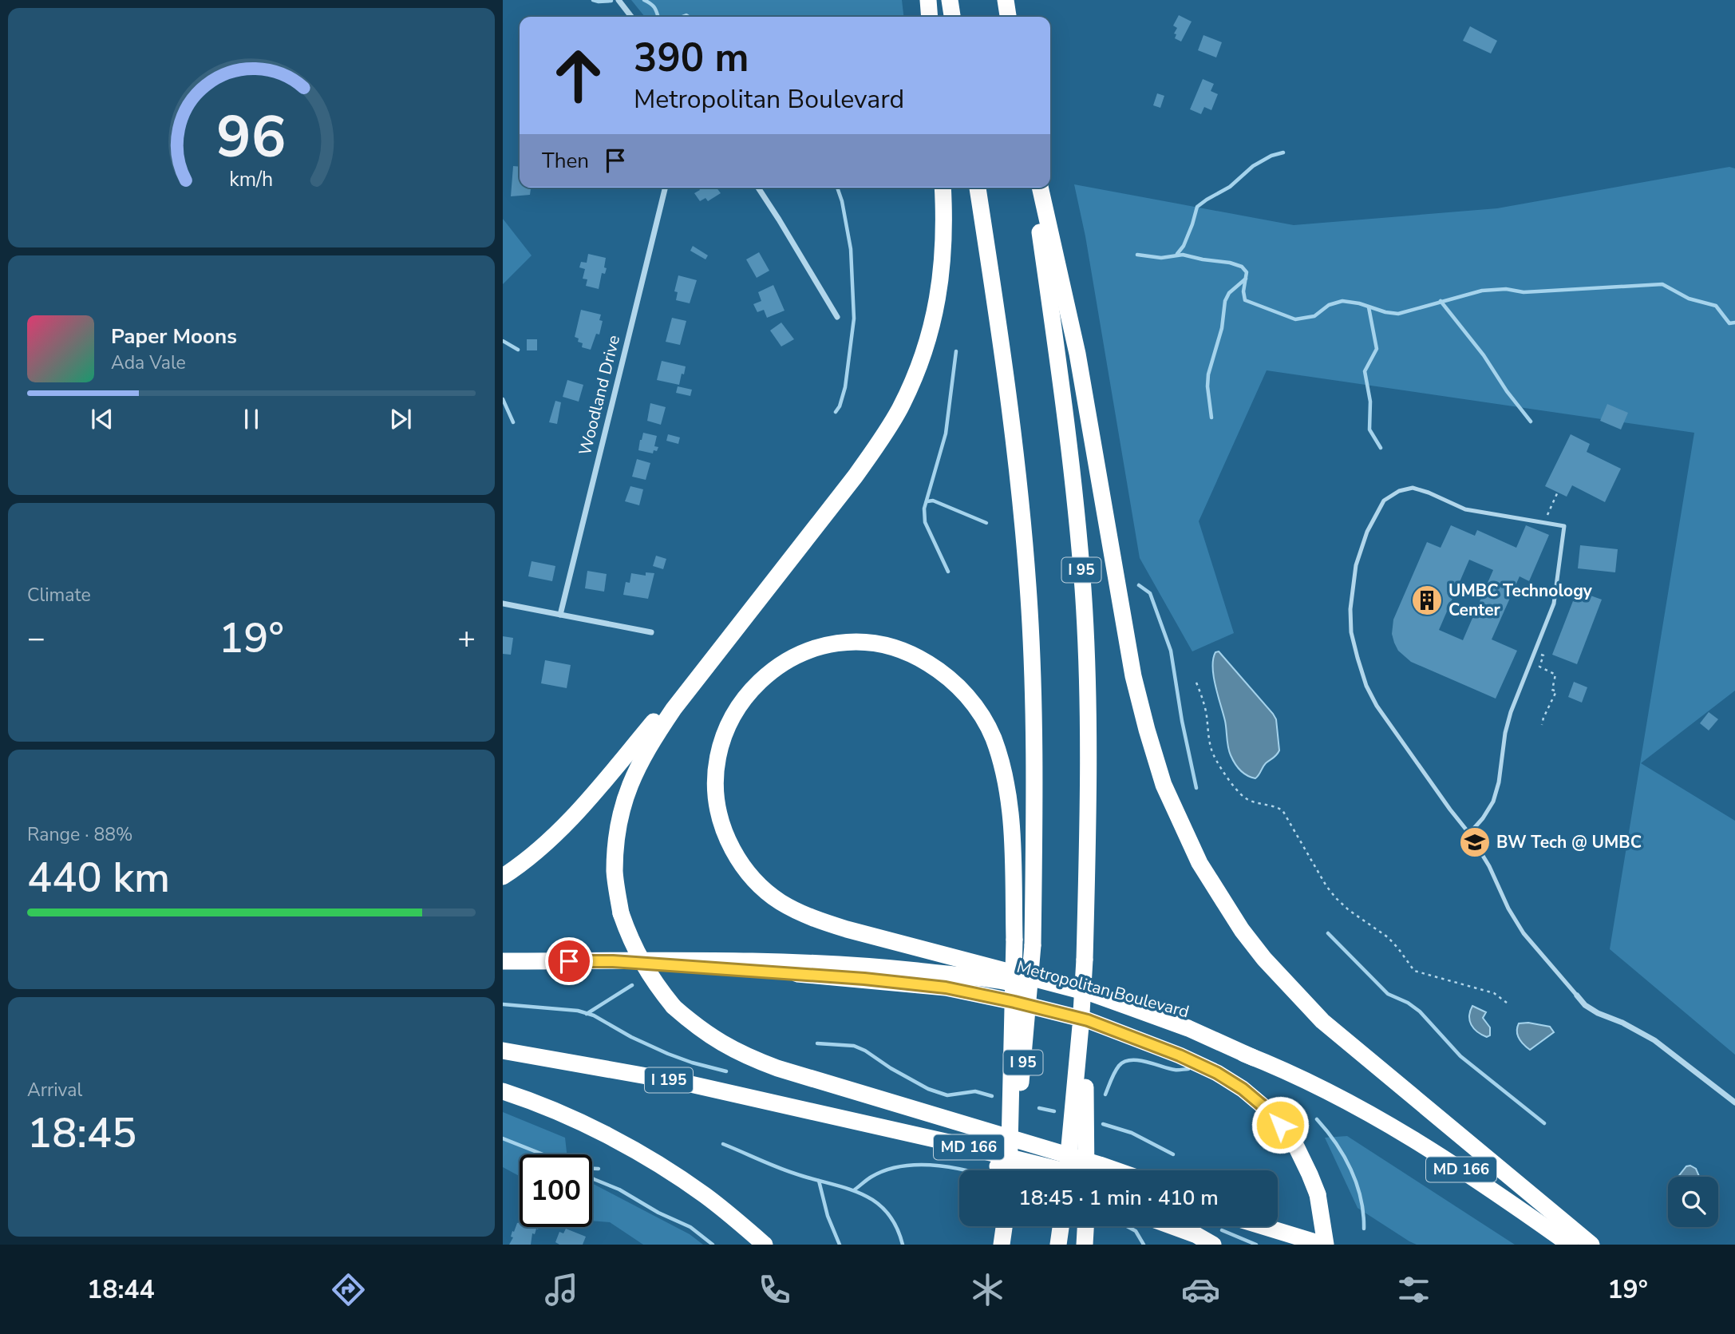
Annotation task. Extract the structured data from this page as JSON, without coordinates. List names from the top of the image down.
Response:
{
  "streets": {
    "highway": [
      "I 95",
      "Metropolitan Boulevard",
      "I 195",
      "MD 166"
    ],
    "street": ["Woodland Drive"]
  },
  "crossings": [
    ["I 195", "MD 166"]
  ],
  "places": {
    "building": ["UMBC Technology Center"],
    "school or university": ["BW Tech @ UMBC"]
  },
  "page": {
    "turn": ["390 m", "Metropolitan Boulevard"],
    "then": "Then",
    "song": ["Paper Moons", "Ada Vale"],
    "tile": [
      "Climate",
      ["Range · 88%", "440 km"],
      ["Arrival", "18:45"]
    ],
    "heat": ["−", "19°", "+"],
    "limit": "100",
    "trip": "18:45 · 1 min · 410 m",
    "tabs": ["18:44", "19°"],
    "gauge": ["96", "km/h"]
  }
}
